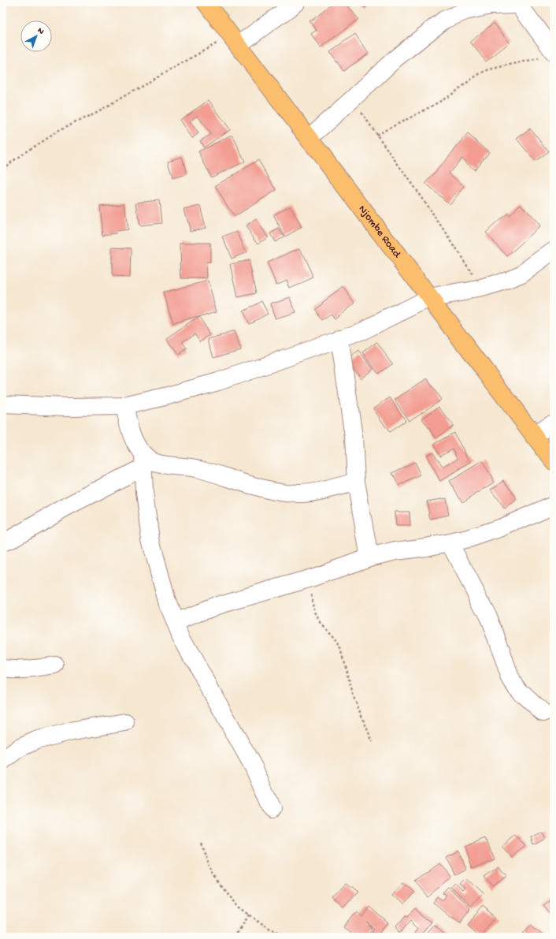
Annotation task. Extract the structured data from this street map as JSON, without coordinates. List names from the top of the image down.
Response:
{
  "streets": {
    "highway": ["Njombe Road"]
  },
  "north": "top right"
}
